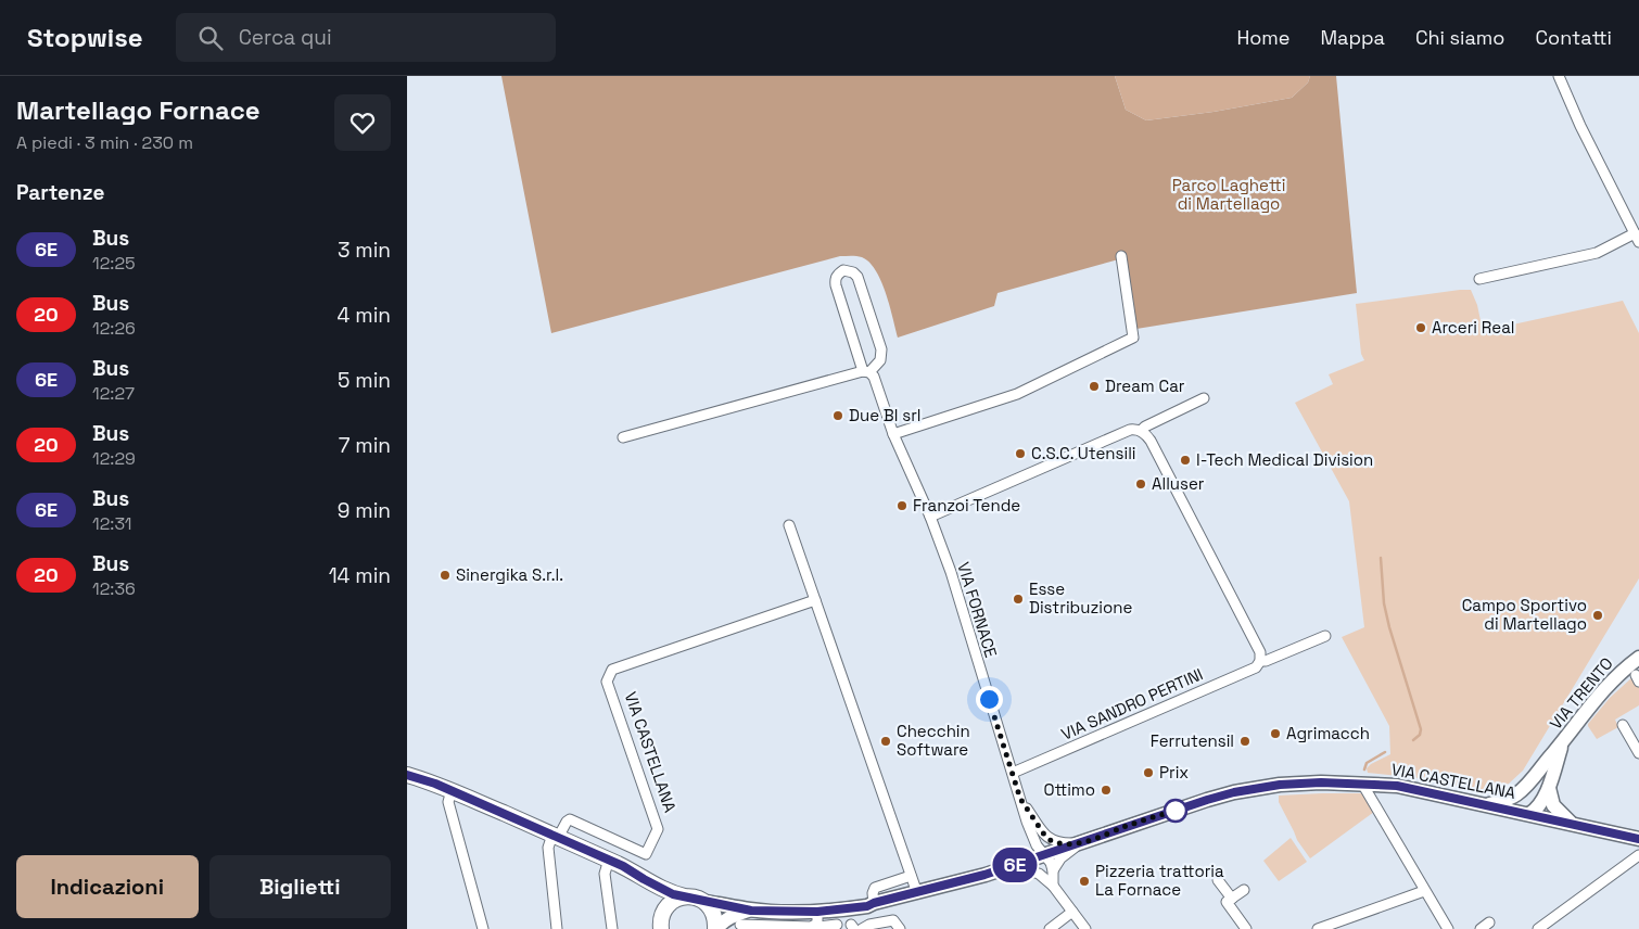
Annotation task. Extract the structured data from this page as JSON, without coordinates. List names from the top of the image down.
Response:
{
  "streets": {
    "street": [
      "VIA FORNACE",
      "VIA TRENTO",
      "VIA SANDRO PERTINI",
      "VIA CASTELLANA"
    ]
  },
  "crossings": [
    ["VIA FORNACE", "VIA SANDRO PERTINI"],
    ["VIA FORNACE", "VIA CASTELLANA"]
  ],
  "parks": ["Parco Laghetti di Martellago"],
  "places": [
    "Arceri Real",
    "Dream Car",
    "Due BI srl",
    "C.S.C. Utensili",
    "I-Tech Medical Division",
    "Alluser",
    "Franzoi Tende",
    "Sinergika S.r.l.",
    "Esse Distribuzione",
    "Campo Sportivo di Martellago",
    "Agrimacch",
    "Checchin Software",
    "Ferrutensil",
    "Prix",
    "Ottimo",
    "Pizzeria trattoria La Fornace"
  ],
  "lines": ["bus line 6E"],
  "page": {
    "header": "Stopwise",
    "search": "Cerca qui",
    "nav": [
      "Home",
      "Mappa",
      "Chi siamo",
      "Contatti"
    ],
    "heading": [
      ["Martellago Fornace", "A piedi · 3 min · 230 m"],
      "Partenze"
    ],
    "on_map": "6E",
    "list": [
      {
        "mark": "6E",
        "name": "Bus",
        "note": "12:25",
        "value": "3 min"
      },
      {
        "mark": "20",
        "name": "Bus",
        "note": "12:26",
        "value": "4 min"
      },
      {
        "mark": "6E",
        "name": "Bus",
        "note": "12:27",
        "value": "5 min"
      },
      {
        "mark": "20",
        "name": "Bus",
        "note": "12:29",
        "value": "7 min"
      },
      {
        "mark": "6E",
        "name": "Bus",
        "note": "12:31",
        "value": "9 min"
      },
      {
        "mark": "20",
        "name": "Bus",
        "note": "12:36",
        "value": "14 min"
      }
    ],
    "buttons": ["Indicazioni", "Biglietti"]
  }
}
